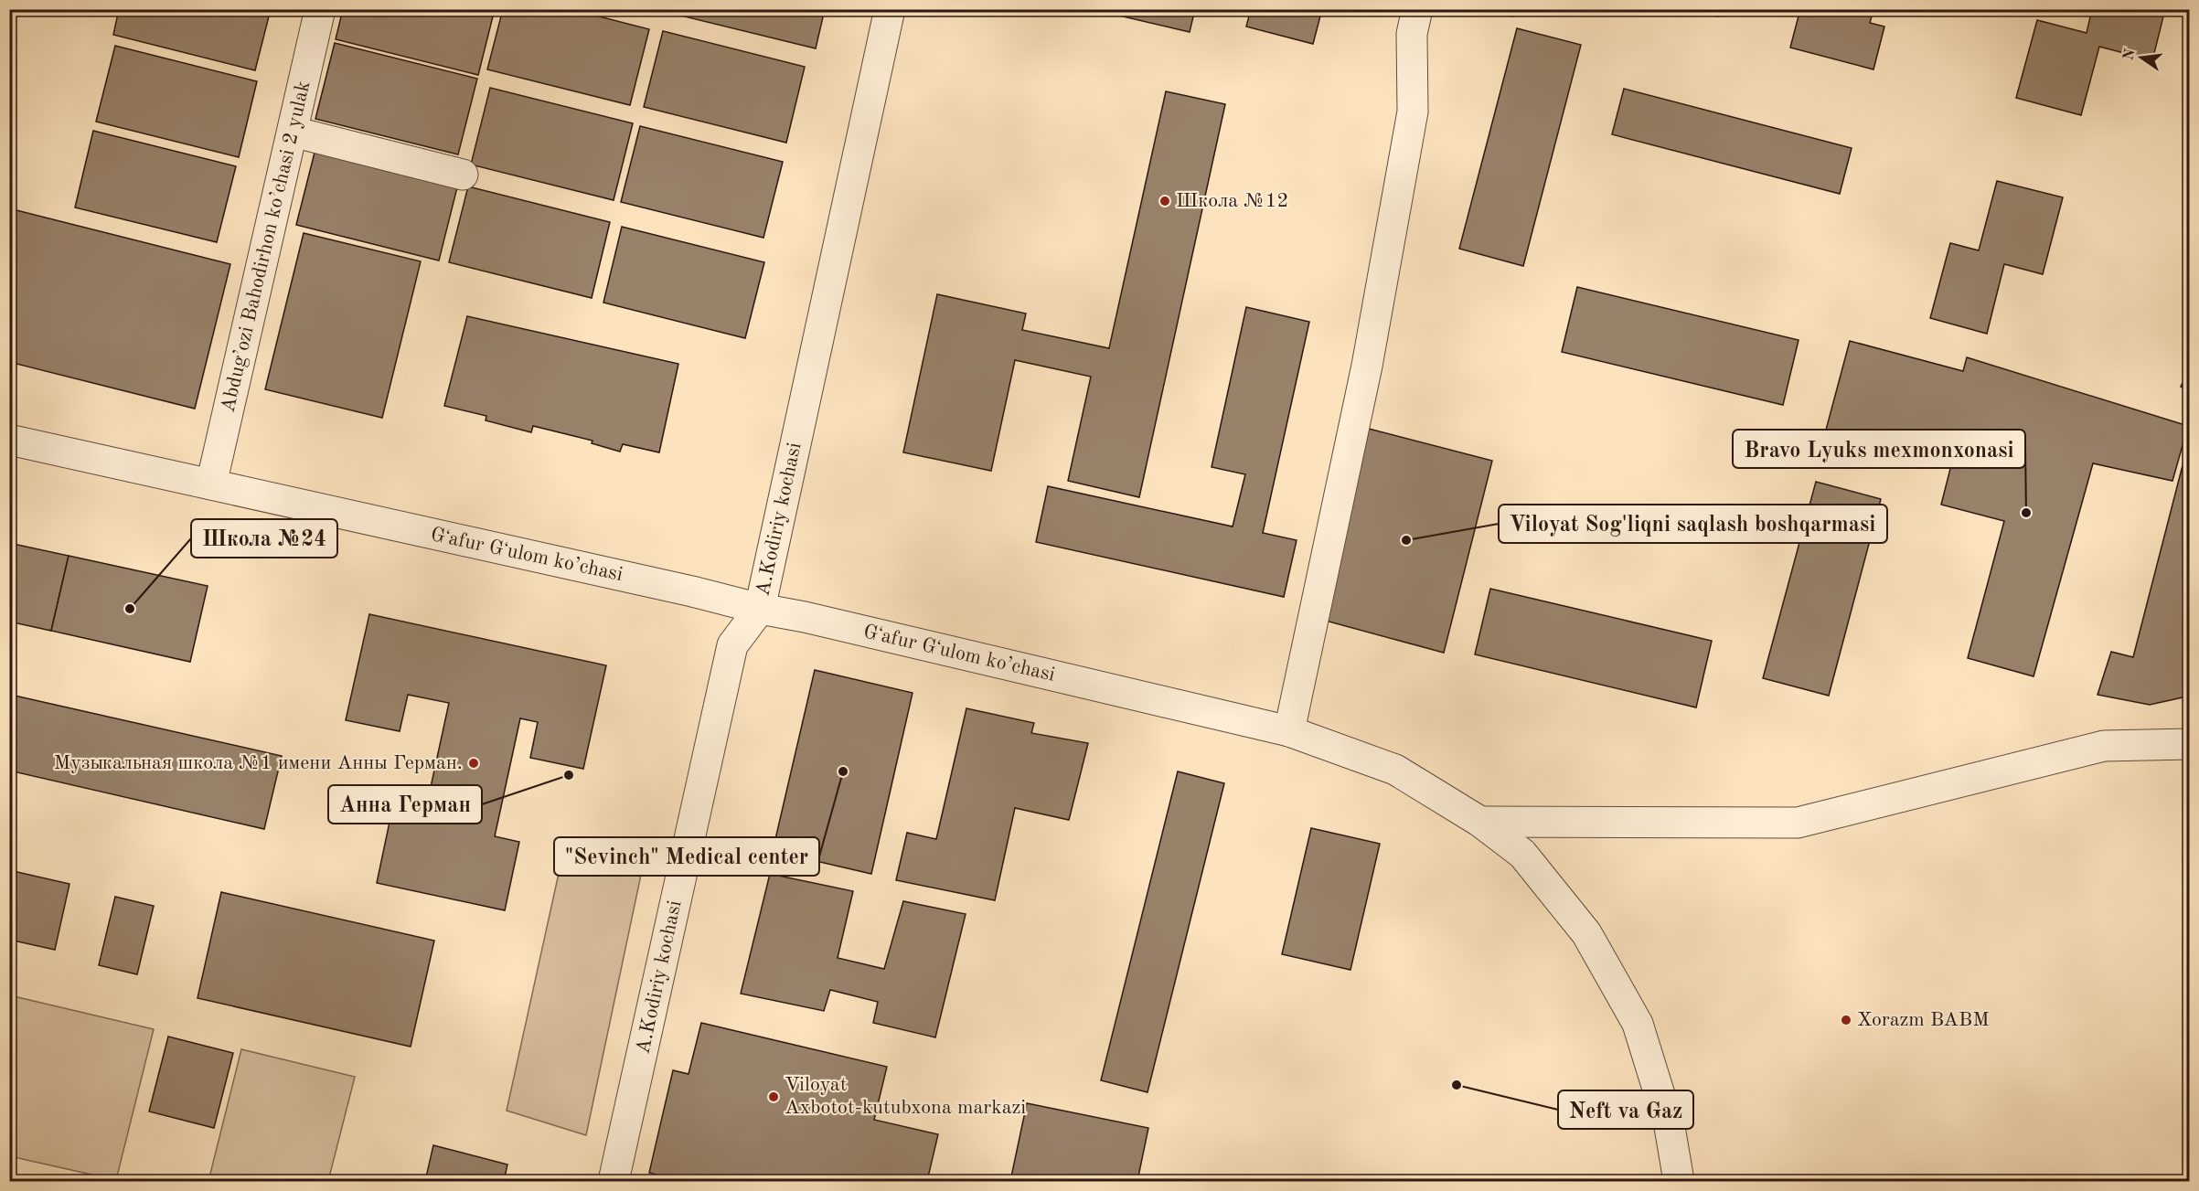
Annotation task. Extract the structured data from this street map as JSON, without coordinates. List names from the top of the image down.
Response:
{
  "streets": {
    "street": ["Abdug’ozi Bahodirhon ko’chasi 2 yulak", "A.Kodiriy kochasi", "Gʻafur Gʻulom ko’chasi"]
  },
  "crossings": [
    ["Abdug’ozi Bahodirhon ko’chasi 2 yulak", "Gʻafur Gʻulom ko’chasi"],
    ["A.Kodiriy kochasi", "Gʻafur Gʻulom ko’chasi"]
  ],
  "places": [
    "Школа №12",
    "Bravo Lyuks mexmonxonasi",
    "Viloyat Sog'liqni saqlash boshqarmasi",
    "Школа №24",
    "Музыкальная школа №1 имени Анны Герман.",
    "\"Sevinch\" Medical center",
    "Анна Герман",
    "Xorazm BABM",
    "Neft va Gaz",
    "Viloyat Axbotot-kutubxona markazi"
  ],
  "north": "left"
}
